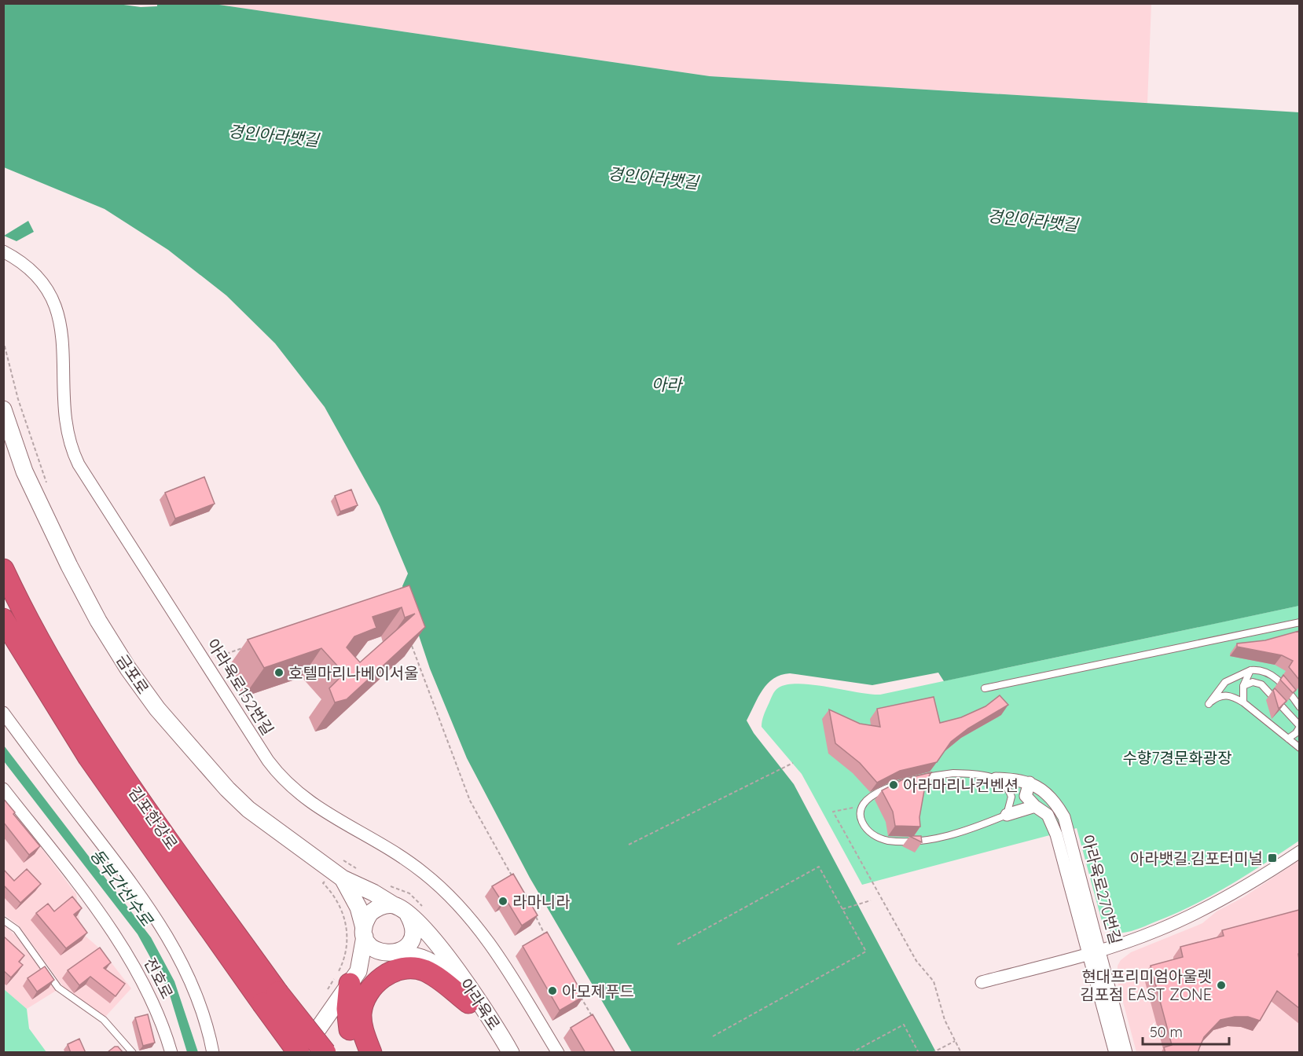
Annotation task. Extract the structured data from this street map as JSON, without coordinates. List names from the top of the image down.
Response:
{
  "streets": {
    "highway": ["김포한강로"],
    "main road": ["금포로", "아라육로"],
    "street": ["아라육로152번길", "아라육로270번길", "전호로"]
  },
  "water": ["경인아라뱃길", "아라", "동부간선수로"],
  "parks": ["수향7경문화광장"],
  "places": {
    "other": [
      "호텔마리나베이서울",
      "아라마리나컨벤션",
      "라마니라",
      "현대프리미엄아울렛 김포점 EAST ZONE",
      "아모제푸드"
    ],
    "transit": ["아라뱃길.김포터미널"]
  },
  "scale_bar": "50 m"
}
